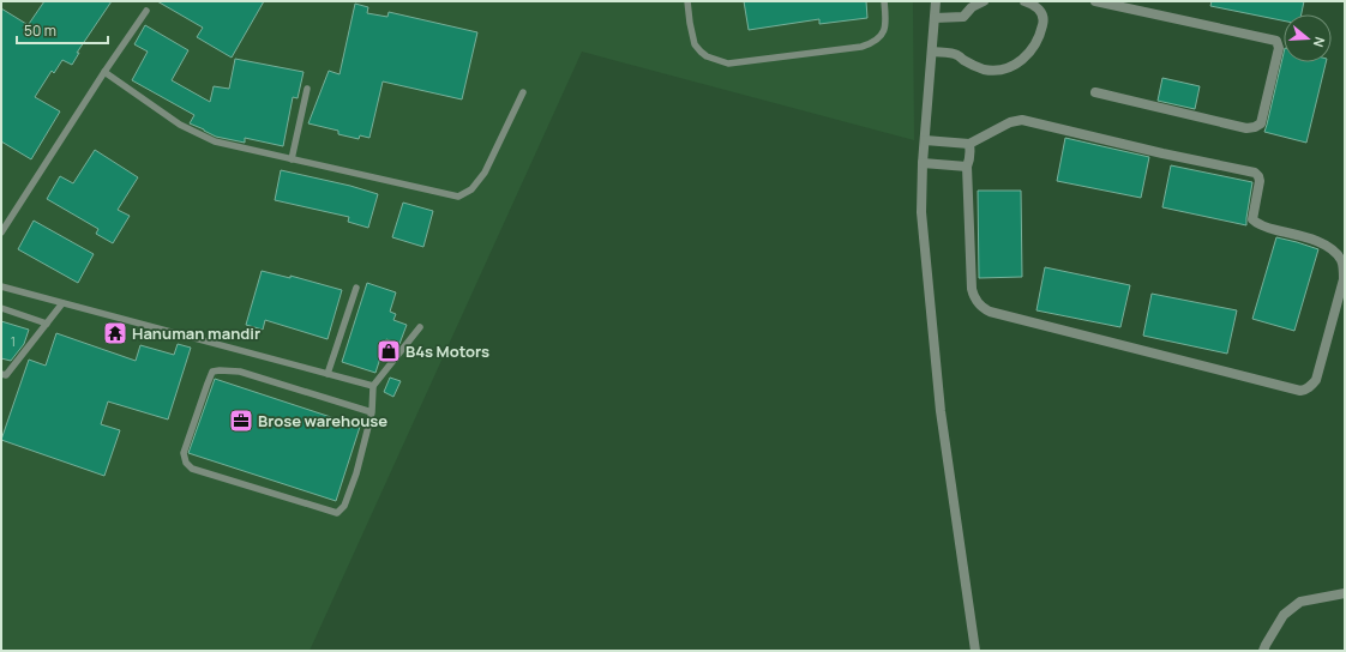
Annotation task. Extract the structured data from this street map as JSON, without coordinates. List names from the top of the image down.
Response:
{
  "places": {
    "temple": ["Hanuman mandir"],
    "shop": ["B4s Motors"],
    "office": ["Brose warehouse"]
  },
  "house_numbers": ["1"],
  "scale_bar": "50 m",
  "north": "right"
}
